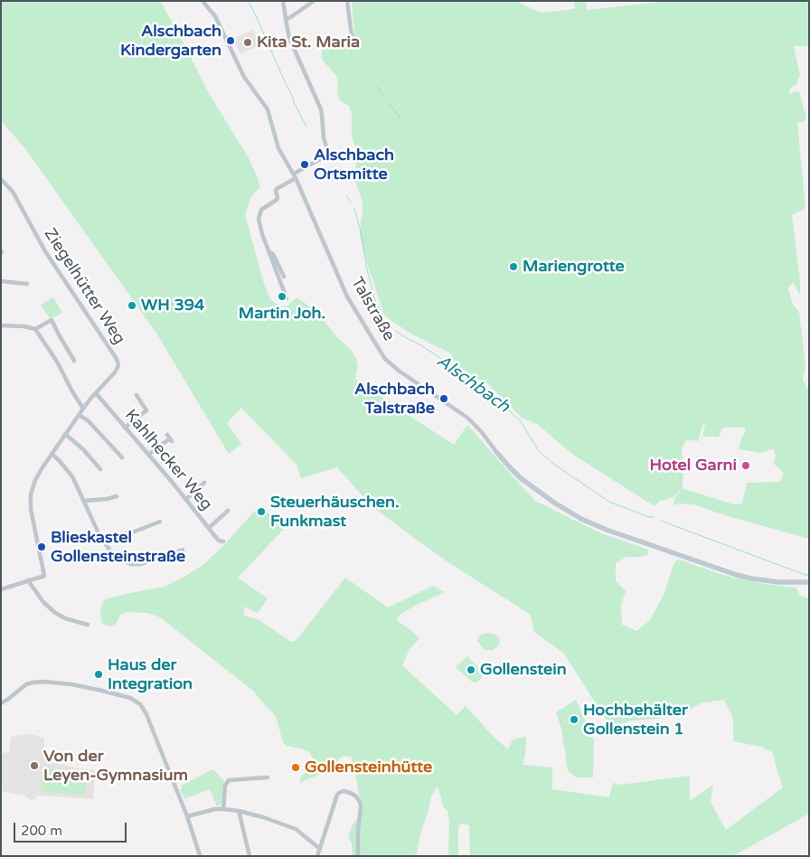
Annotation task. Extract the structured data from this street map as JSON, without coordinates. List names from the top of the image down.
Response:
{
  "streets": {
    "street": ["Ziegelhütter Weg", "Talstraße", "Kahlhecker Weg"]
  },
  "crossings": [
    ["Ziegelhütter Weg", "Kahlhecker Weg"]
  ],
  "water": ["Alschbach"],
  "places": [
    "Alschbach Kindergarten",
    "Kita St. Maria",
    "Alschbach Ortsmitte",
    "Mariengrotte",
    "Martin Joh.",
    "WH 394",
    "Alschbach Talstraße",
    "Hotel Garni",
    "Steuerhäuschen. Funkmast",
    "Blieskastel Gollensteinstraße",
    "Gollenstein",
    "Haus der Integration",
    "Hochbehälter Gollenstein 1",
    "Von der Leyen-Gymnasium",
    "Gollensteinhütte"
  ],
  "scale_bar": "200 m"
}
